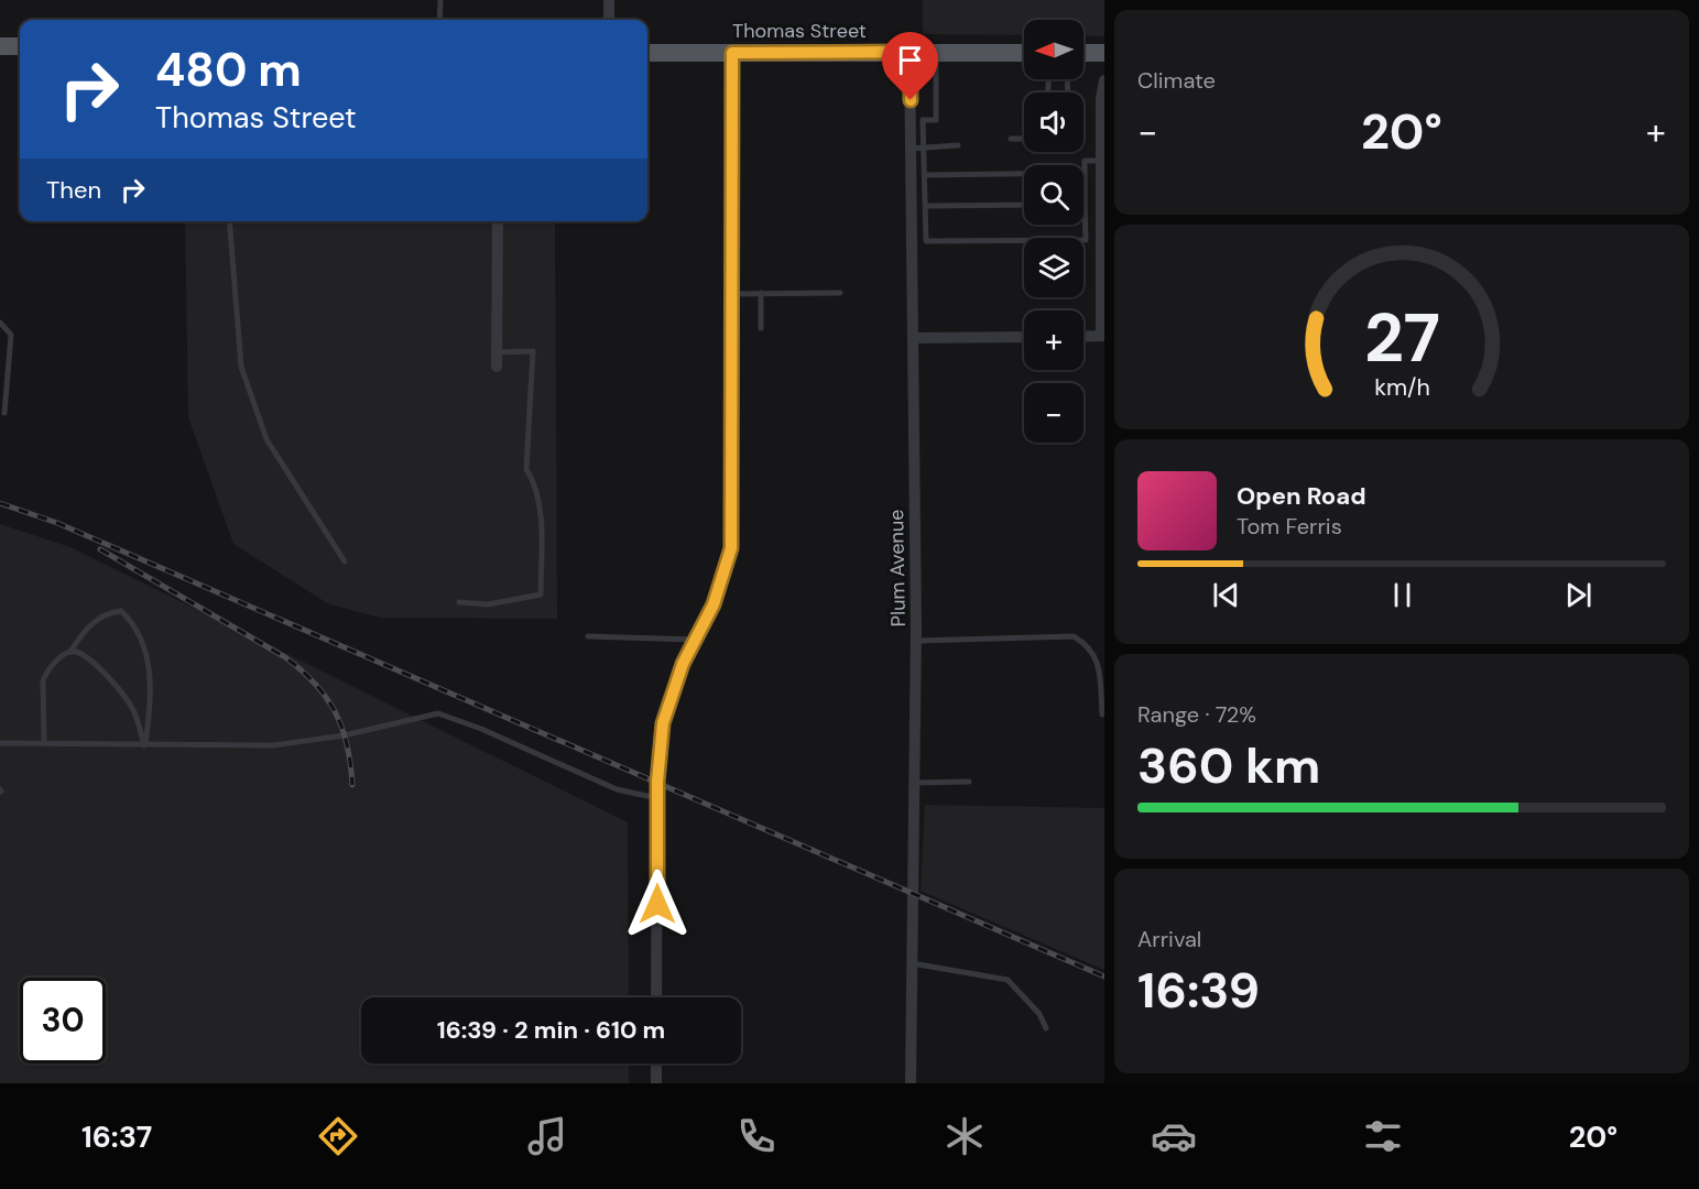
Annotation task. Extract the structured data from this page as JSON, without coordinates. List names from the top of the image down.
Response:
{
  "streets": {
    "main road": ["Thomas Street"],
    "street": ["Plum Avenue"]
  },
  "crossings": [
    ["Thomas Street", "Plum Avenue"]
  ],
  "north": "left",
  "page": {
    "tile": [
      "Climate",
      ["Range · 72%", "360 km"],
      ["Arrival", "16:39"]
    ],
    "map_buttons": ["+", "−"],
    "turn": ["480 m", "Thomas Street"],
    "heat": ["−", "20°", "+"],
    "then": "Then",
    "song": ["Open Road", "Tom Ferris"],
    "limit": "30",
    "trip": "16:39 · 2 min · 610 m",
    "tabs": ["16:37", "20°"],
    "gauge": ["27", "km/h"]
  }
}
